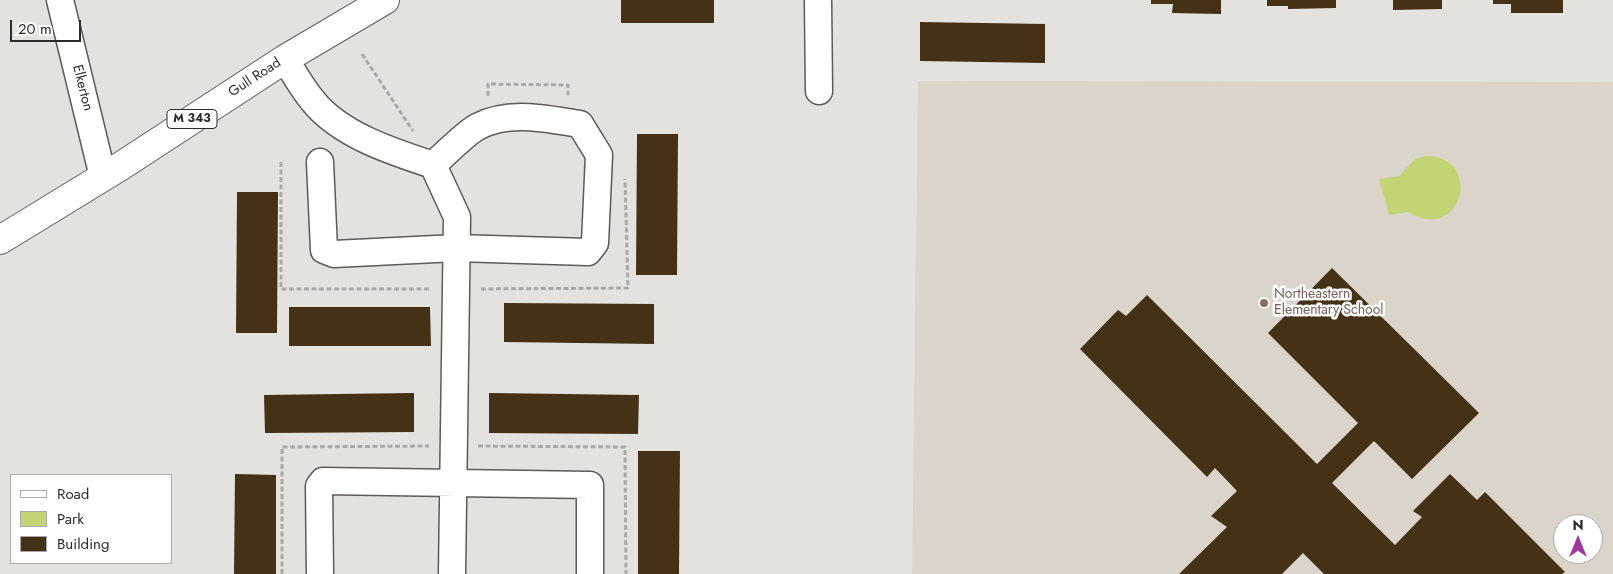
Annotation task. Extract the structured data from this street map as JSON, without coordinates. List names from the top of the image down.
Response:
{
  "streets": {
    "main road": ["Gull Road", "M 343"],
    "street": ["Elkerton"]
  },
  "crossings": [
    ["Gull Road", "Elkerton"]
  ],
  "places": ["Northeastern Elementary School"],
  "legend": ["Road", "Park", "Building"],
  "scale_bar": "20 m",
  "north": "top"
}
